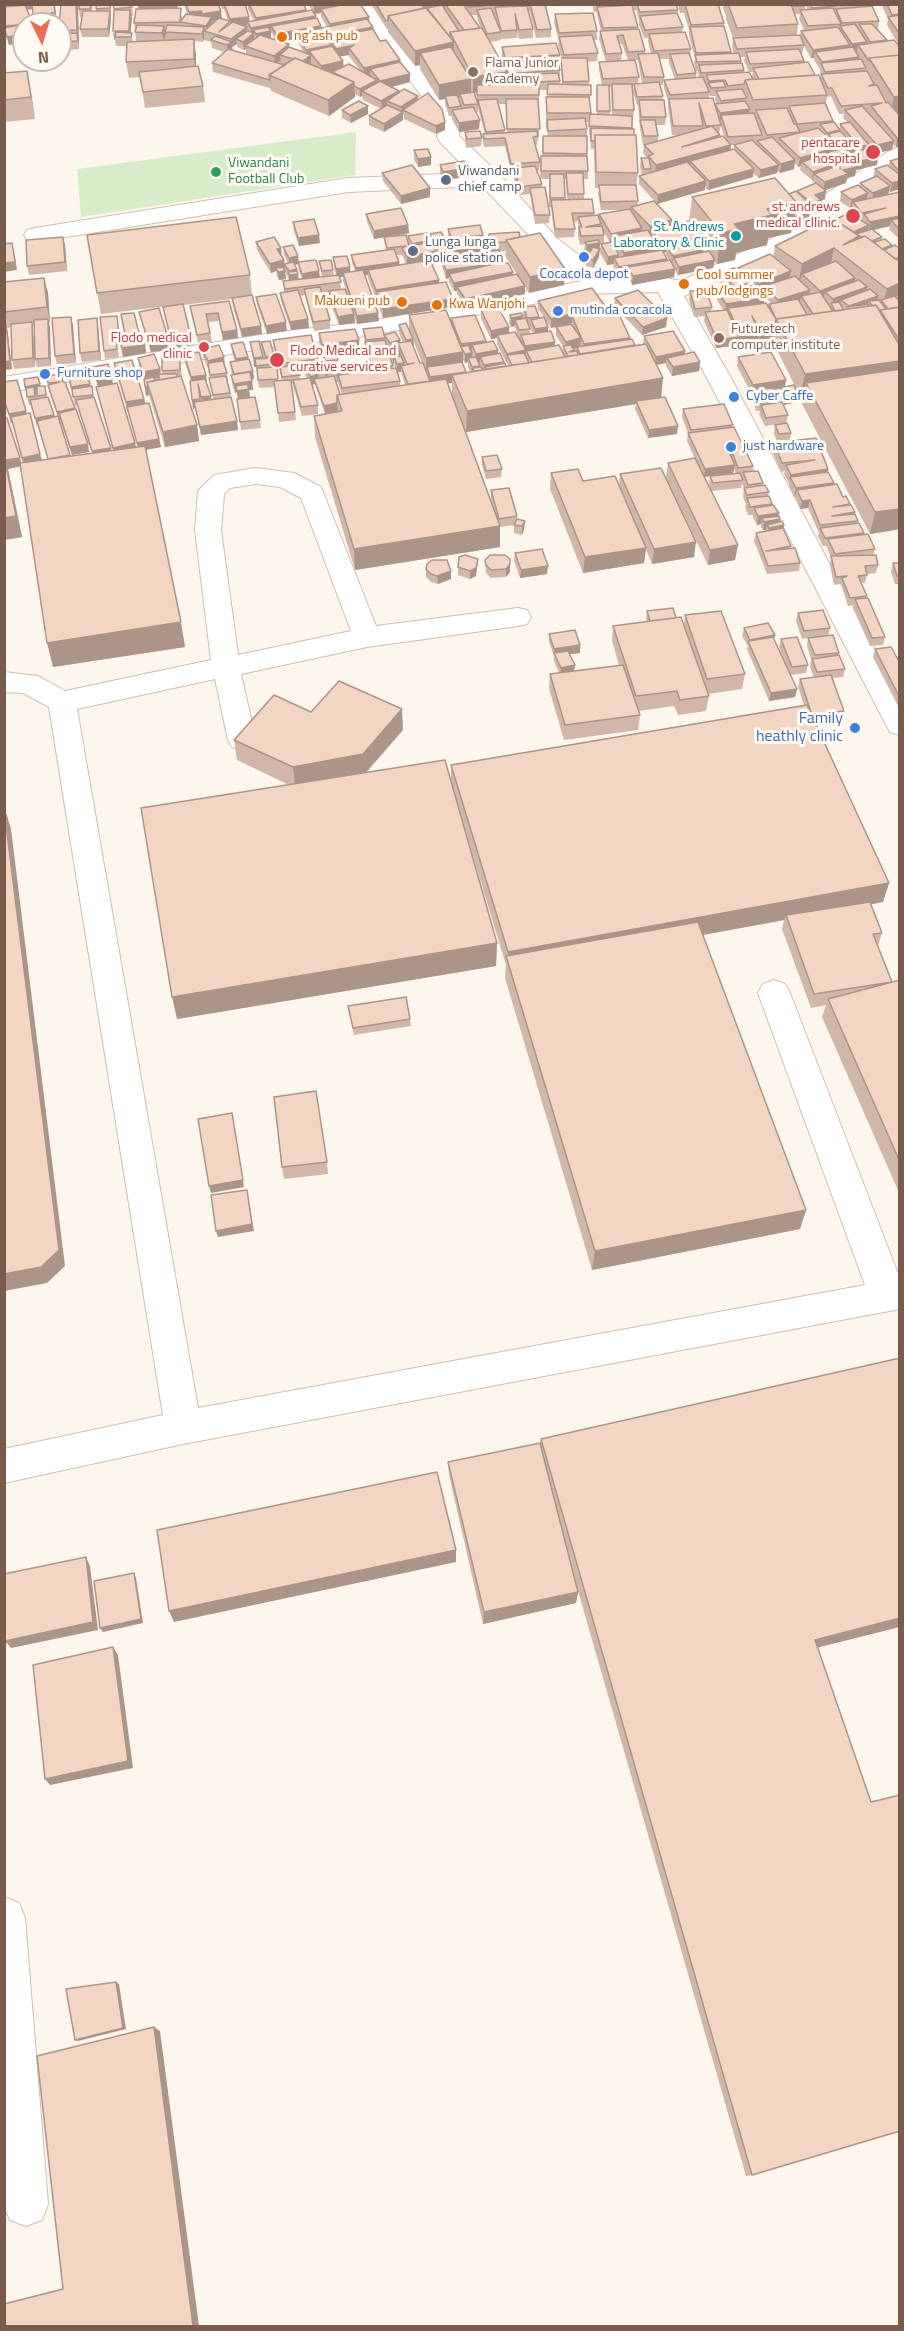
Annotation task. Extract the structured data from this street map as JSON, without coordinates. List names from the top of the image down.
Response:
{
  "places": [
    "ng'ash pub",
    "Flama Junior Academy",
    "pentacare hospital",
    "Viwandani Football Club",
    "Viwandani chief camp",
    "st. andrews medical cllinic.",
    "St. Andrews Laboratory & Clinic",
    "Lunga lunga police station",
    "Cocacola depot",
    "Cool summer pub/lodgings",
    "Makueni pub",
    "Kwa Wanjohi",
    "mutinda cocacola",
    "Futuretech computer institute",
    "Flodo medical clinic",
    "Flodo Medical and curative services",
    "Furniture shop",
    "Cyber Caffe",
    "just hardware",
    "Family heathly clinic"
  ],
  "north": "bottom"
}
